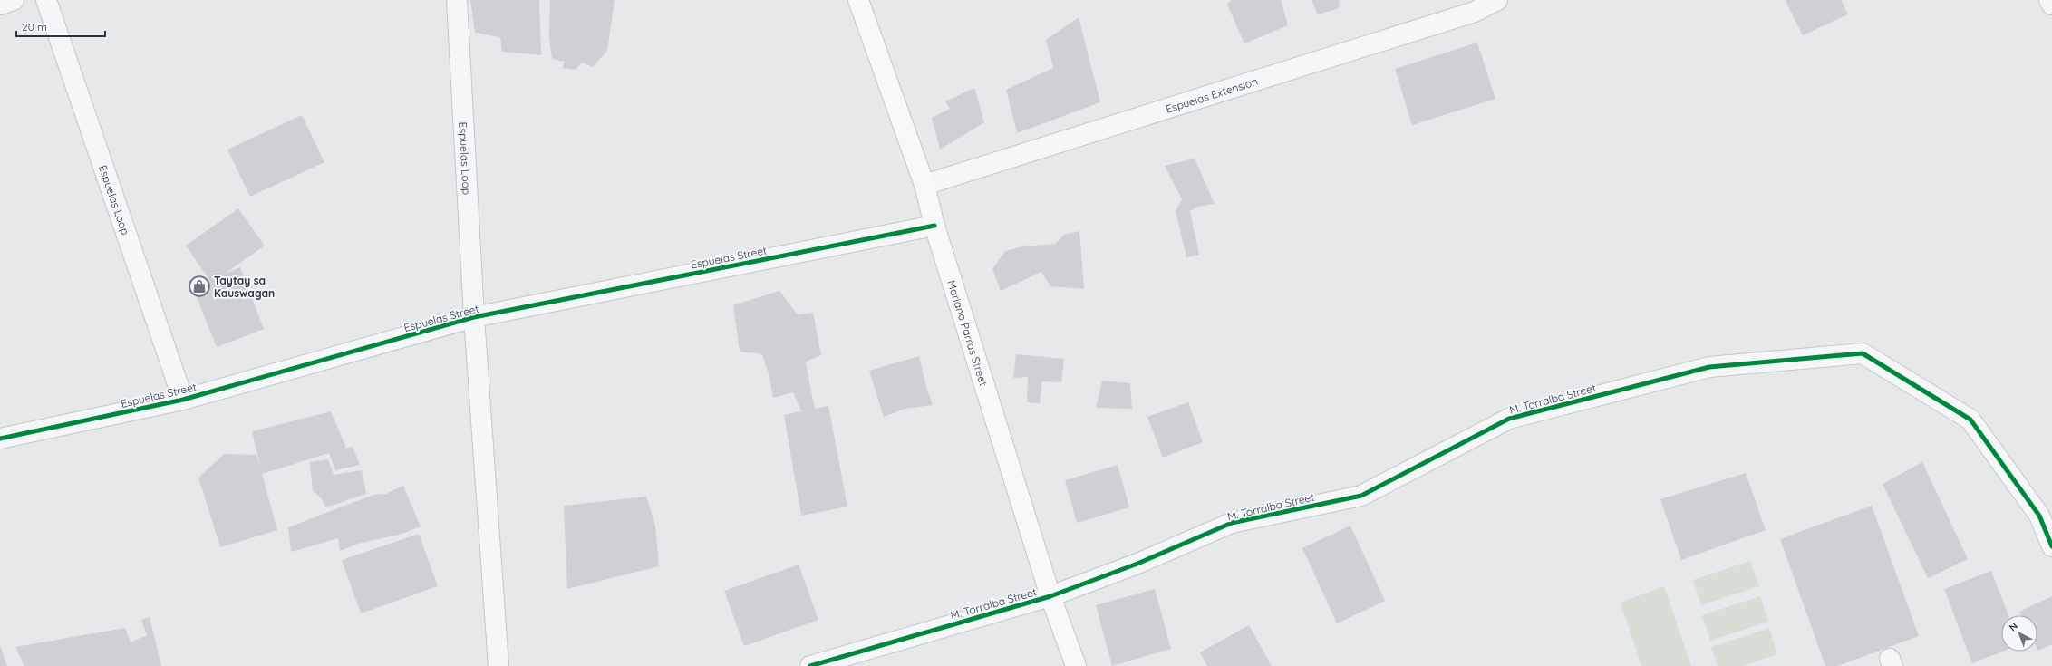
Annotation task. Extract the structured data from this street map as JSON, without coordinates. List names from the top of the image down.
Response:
{
  "streets": {
    "main road": ["Mariano Parras Street"],
    "street": [
      "Espuelas Extension",
      "Espuelas Loop",
      "Espuelas Street",
      "M. Torralba Street"
    ]
  },
  "crossings": [
    ["Espuelas Extension", "Mariano Parras Street"],
    ["Espuelas Loop", "Espuelas Street"],
    ["Espuelas Street", "Mariano Parras Street"],
    ["Mariano Parras Street", "M. Torralba Street"]
  ],
  "places": {
    "shop": ["Taytay sa Kauswagan"]
  },
  "scale_bar": "20 m",
  "north": "top left"
}
